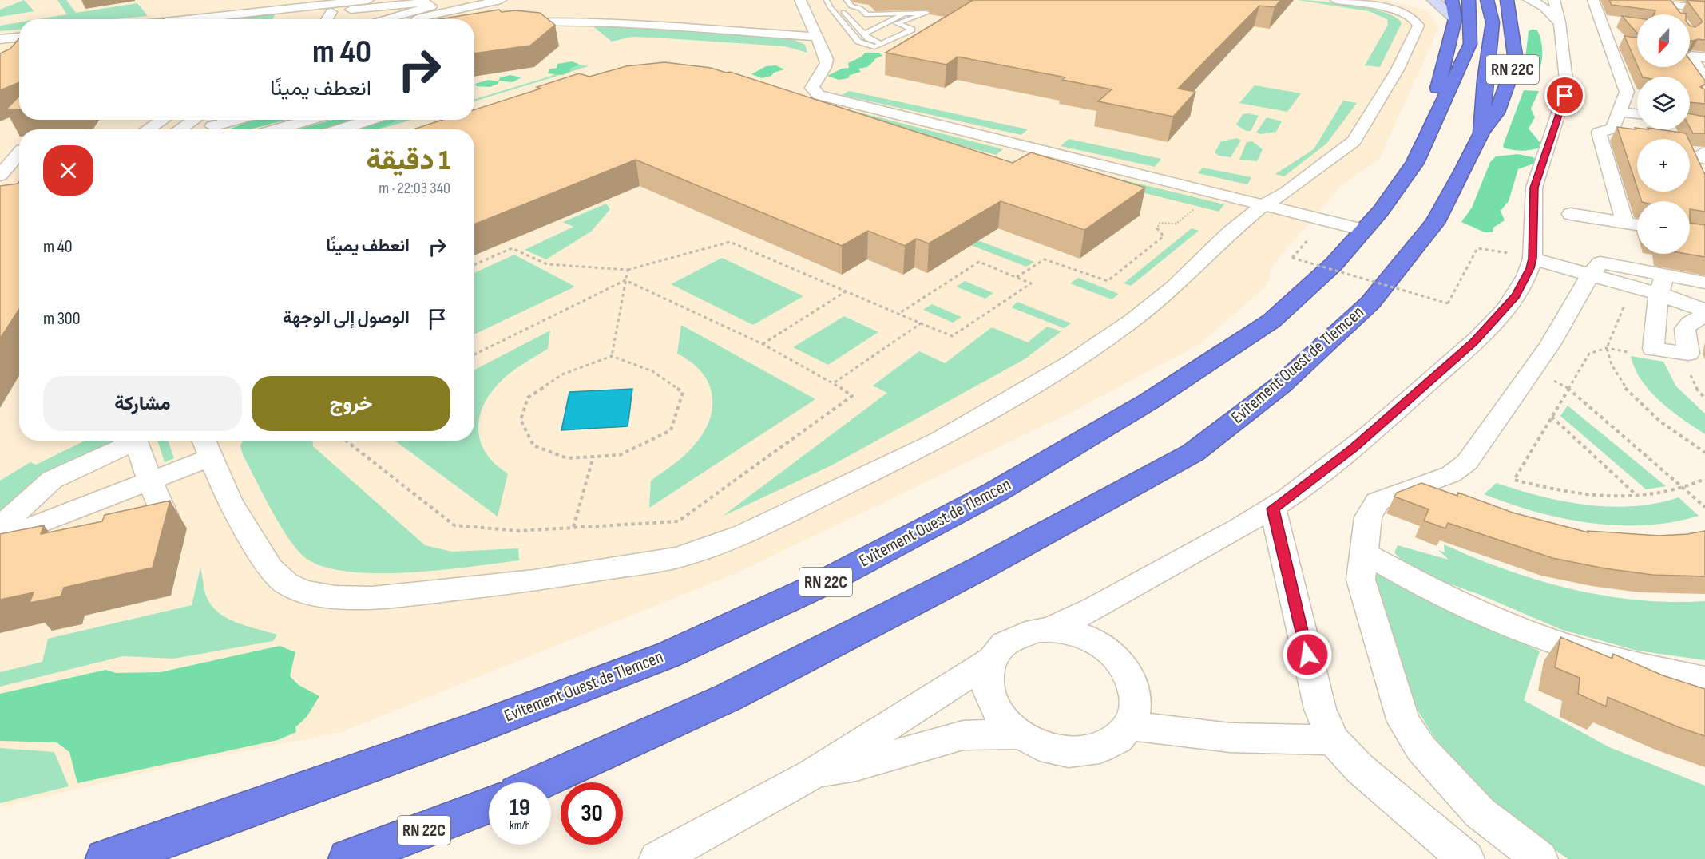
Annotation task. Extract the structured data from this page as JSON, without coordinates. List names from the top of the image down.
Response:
{
  "streets": {
    "highway": ["RN 22C", "Evitement Ouest de Tlemcen"]
  },
  "crossings": [
    ["RN 22C", "Evitement Ouest de Tlemcen"]
  ],
  "north": "bottom",
  "page": {
    "map_buttons": ["+", "−"],
    "turn": ["40 m", "انعطف يمينًا"],
    "heading": ["1 دقيقة", "340 m · 22:03"],
    "list": [
      {
        "name": "انعطف يمينًا",
        "value": "40 m"
      },
      {
        "name": "الوصول إلى الوجهة",
        "value": "300 m"
      }
    ],
    "buttons": ["خروج", "مشاركة"],
    "speed": "19 km/h",
    "limit": "30"
  }
}
